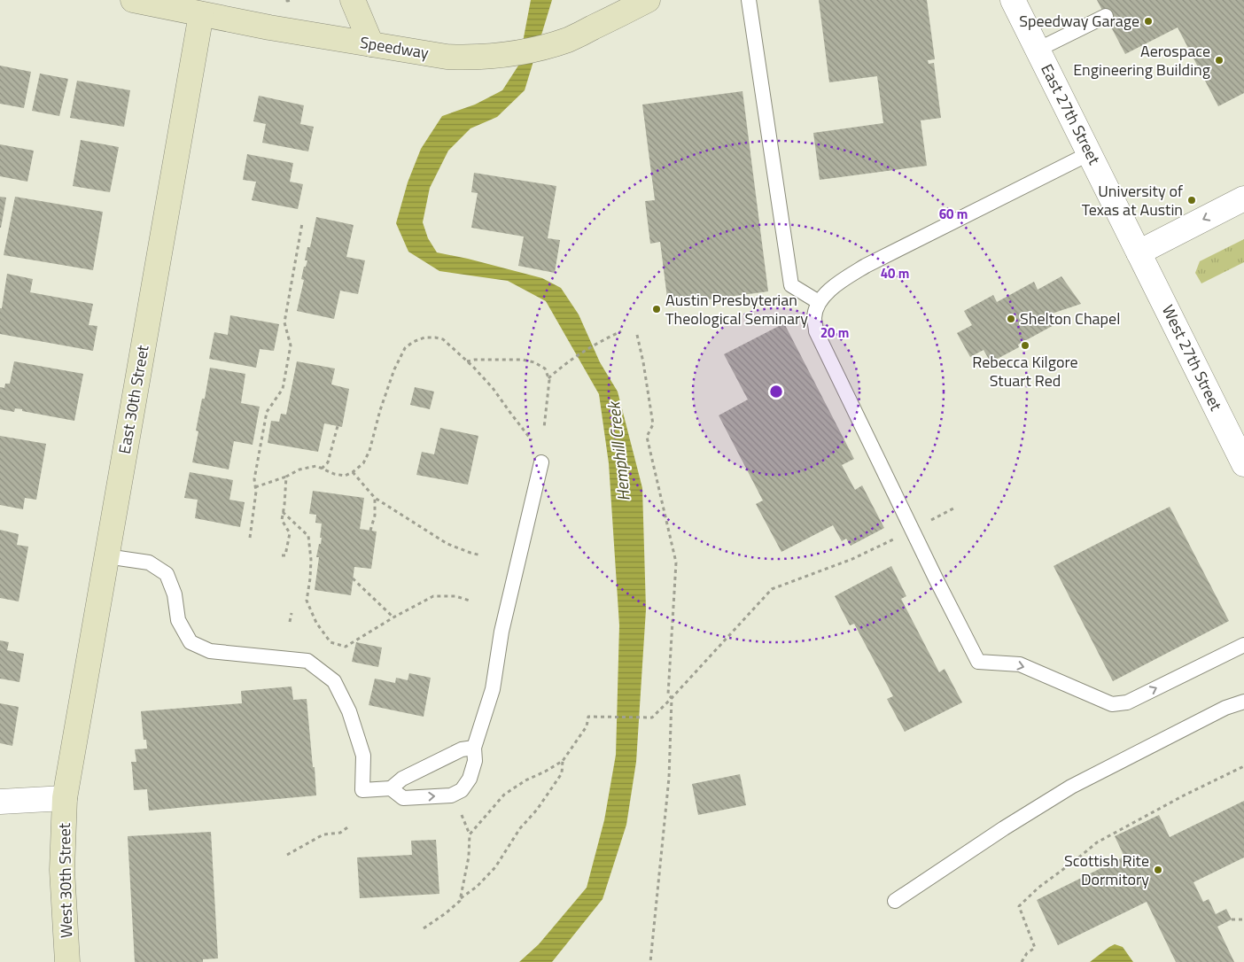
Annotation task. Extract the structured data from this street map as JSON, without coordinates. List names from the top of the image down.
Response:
{
  "streets": {
    "street": [
      "Speedway",
      "East 27th Street",
      "West 27th Street",
      "East 30th Street",
      "West 30th Street"
    ]
  },
  "crossings": [
    ["Speedway", "East 30th Street"],
    ["East 27th Street", "West 27th Street"],
    ["East 30th Street", "West 30th Street"]
  ],
  "water": ["Hemphill Creek"],
  "places": [
    "Speedway Garage",
    "Aerospace Engineering Building",
    "University of Texas at Austin",
    "Austin Presbyterian Theological Seminary",
    "Shelton Chapel",
    "Rebecca Kilgore Stuart Red",
    "Scottish Rite Dormitory"
  ],
  "rings": ["60 m", "40 m", "20 m"]
}
